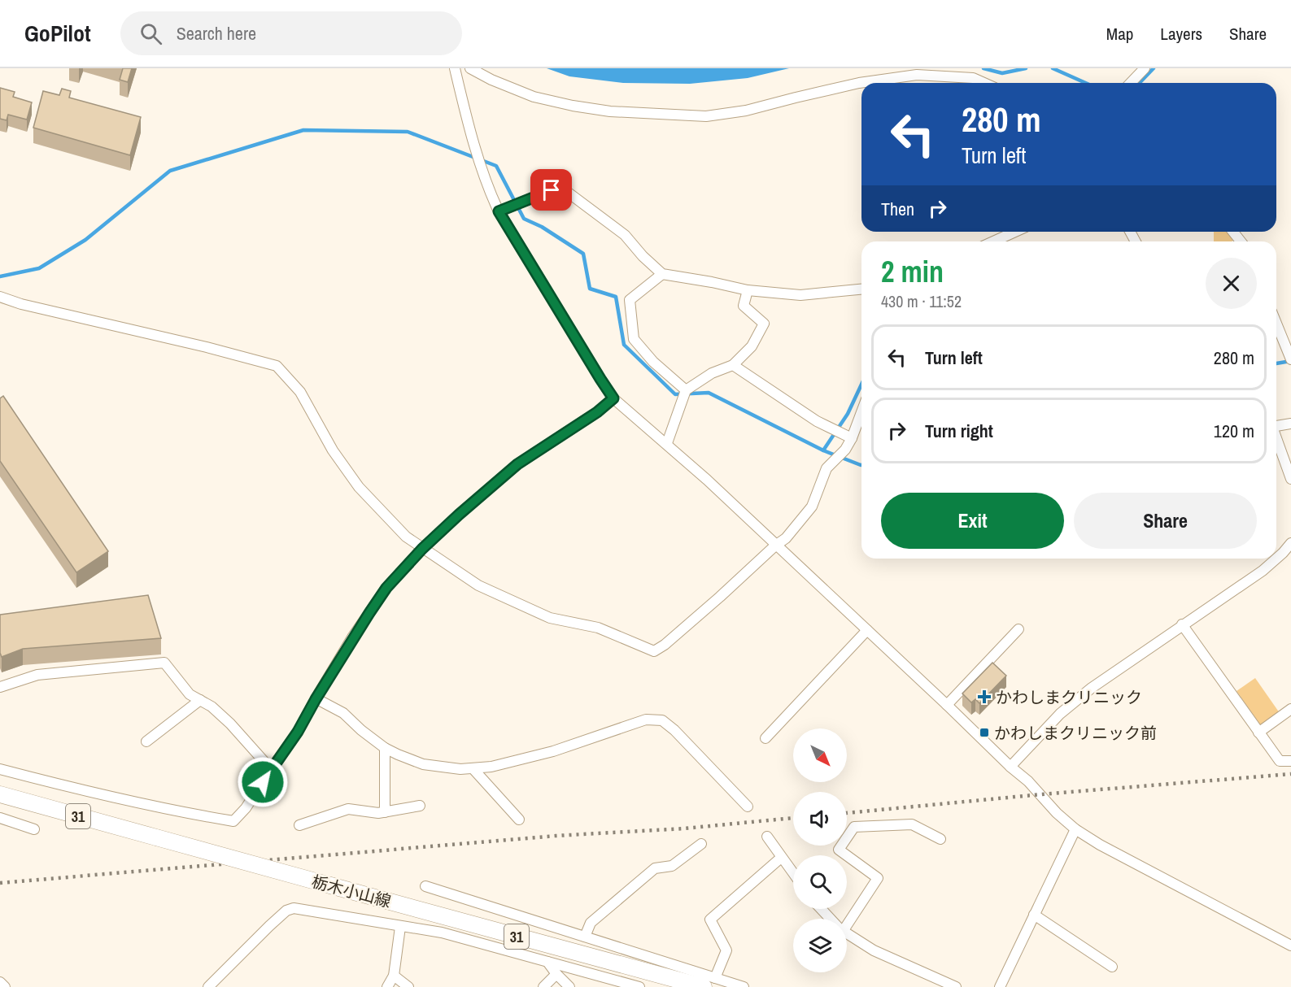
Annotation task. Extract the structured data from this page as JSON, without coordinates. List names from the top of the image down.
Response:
{
  "streets": {
    "main road": ["31", "栃木小山線"]
  },
  "places": {
    "health": ["かわしまクリニック"],
    "transit": ["かわしまクリニック前"]
  },
  "north": "bottom right",
  "page": {
    "header": "GoPilot",
    "search": "Search here",
    "nav": ["Map", "Layers", "Share"],
    "turn": ["280 m", "Turn left"],
    "then": "Then",
    "heading": ["2 min", "430 m · 11:52"],
    "list": [
      {
        "name": "Turn left",
        "value": "280 m"
      },
      {
        "name": "Turn right",
        "value": "120 m"
      }
    ],
    "buttons": ["Exit", "Share"]
  }
}
